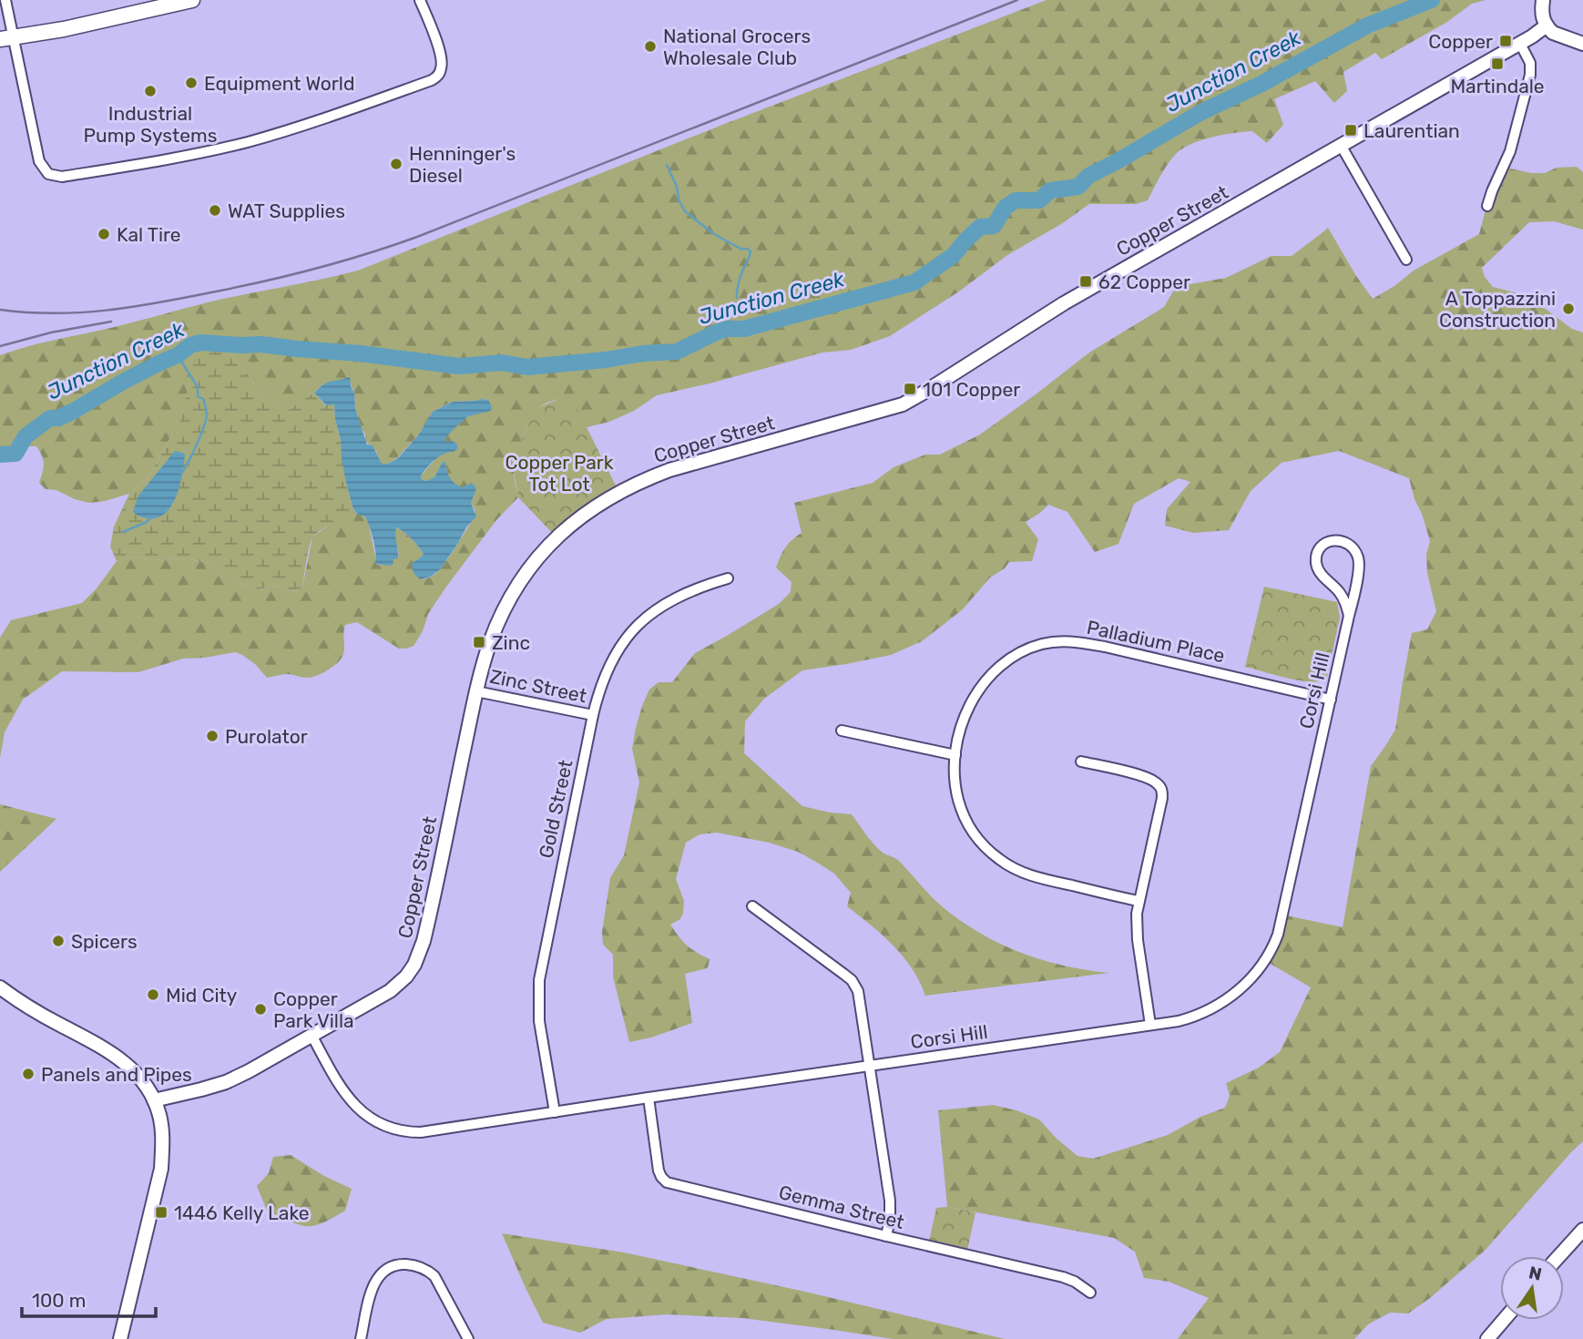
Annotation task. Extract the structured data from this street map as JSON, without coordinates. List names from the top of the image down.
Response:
{
  "streets": {
    "street": [
      "Copper Street",
      "Palladium Place",
      "Zinc Street",
      "Corsi Hill",
      "Gold Street",
      "Gemma Street"
    ]
  },
  "crossings": [
    ["Copper Street", "Zinc Street"],
    ["Copper Street", "Corsi Hill"],
    ["Palladium Place", "Corsi Hill"],
    ["Zinc Street", "Gold Street"],
    ["Corsi Hill", "Gold Street"],
    ["Corsi Hill", "Gemma Street"]
  ],
  "water": ["Junction Creek"],
  "parks": ["Copper Park Tot Lot"],
  "places": {
    "transit": [
      "Copper",
      "Martindale",
      "Laurentian",
      "62 Copper",
      "101 Copper",
      "Zinc",
      "1446 Kelly Lake"
    ],
    "other": [
      "National Grocers Wholesale Club",
      "Equipment World",
      "Industrial Pump Systems",
      "Henninger's Diesel",
      "WAT Supplies",
      "Kal Tire",
      "A Toppazzini Construction",
      "Purolator",
      "Spicers",
      "Mid City",
      "Copper Park Villa",
      "Panels and Pipes"
    ]
  },
  "scale_bar": "100 m",
  "north": "top"
}
